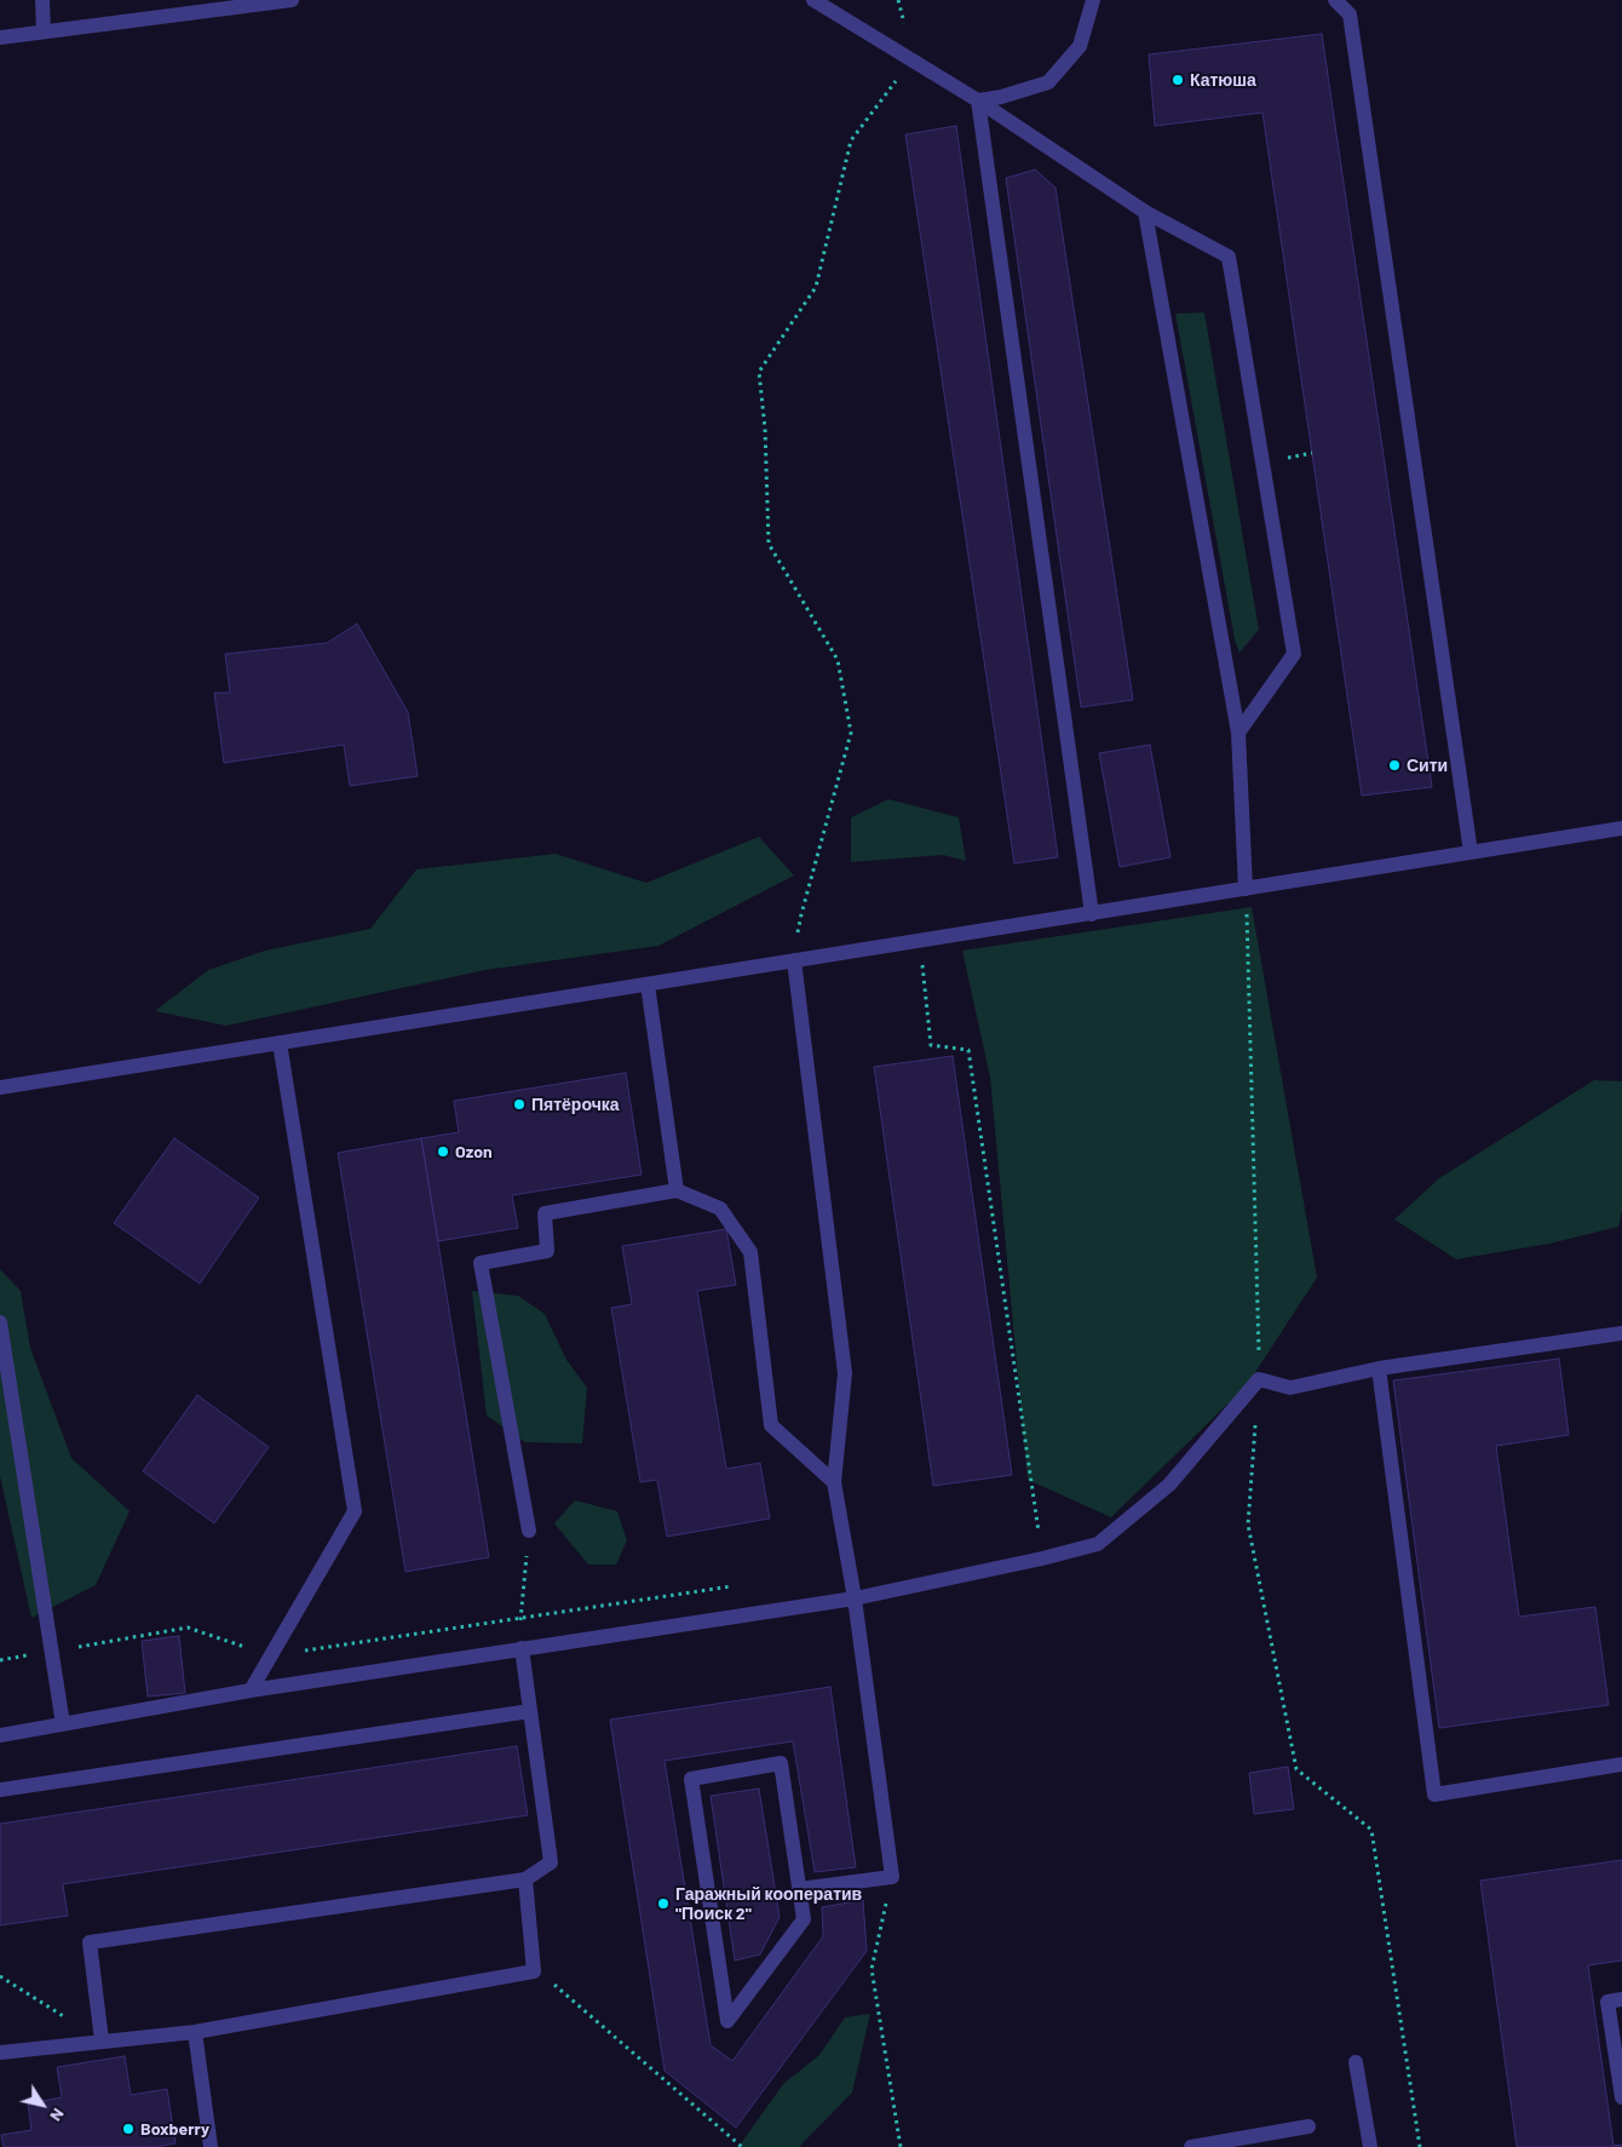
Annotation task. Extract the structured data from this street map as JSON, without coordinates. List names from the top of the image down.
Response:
{
  "places": [
    "Катюша",
    "Сити",
    "Пятёрочка",
    "Ozon",
    "Гаражный кооператив \"Поиск 2\"",
    "Boxberry"
  ],
  "north": "bottom right"
}
